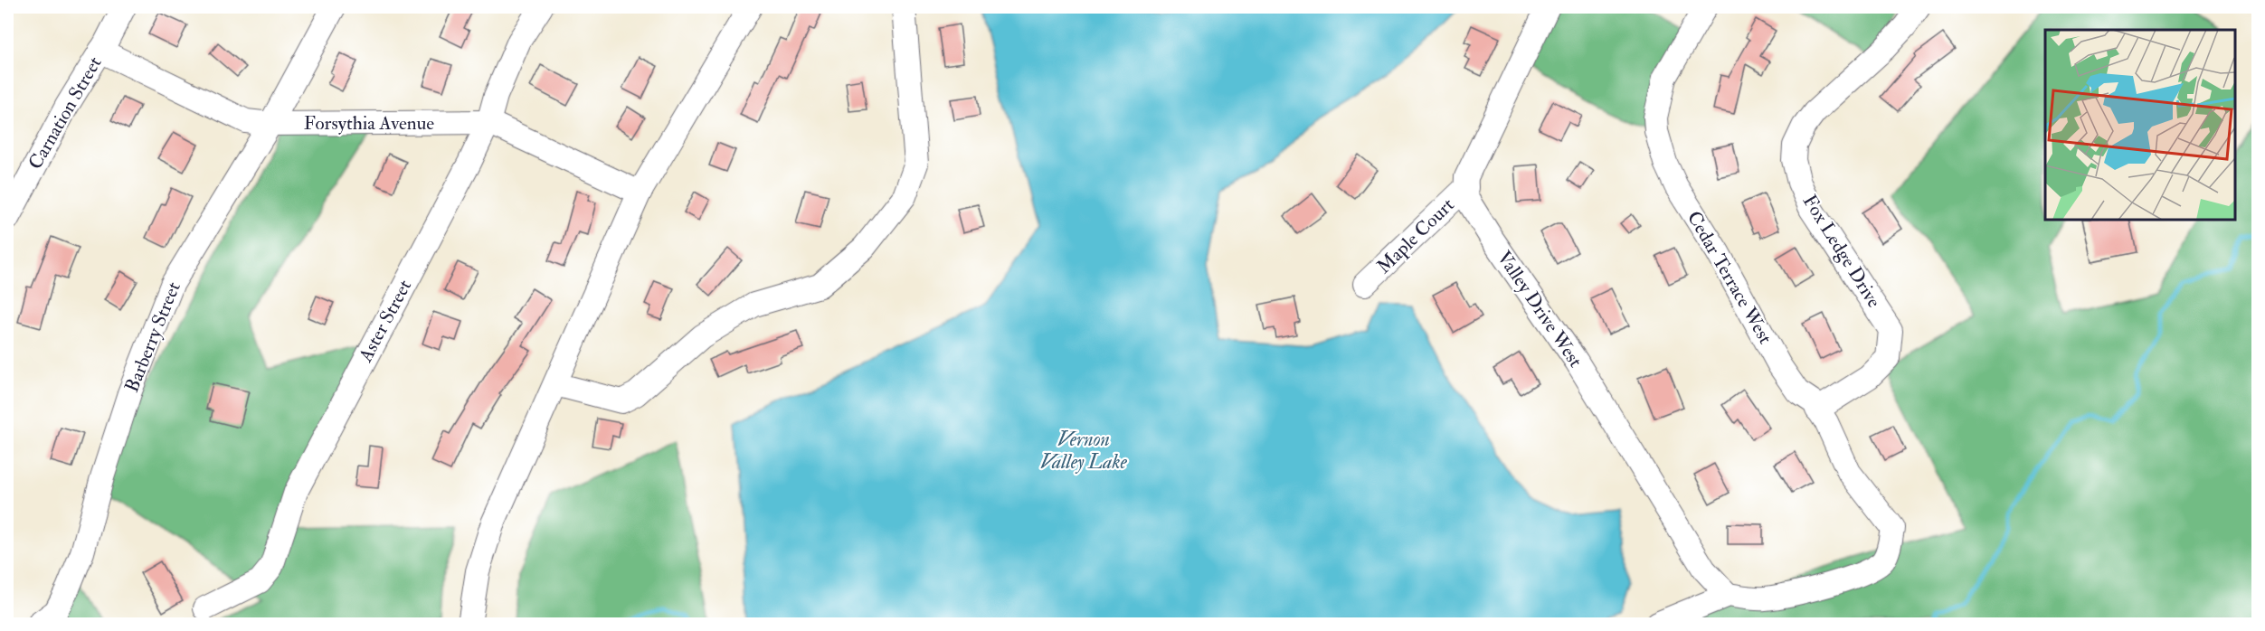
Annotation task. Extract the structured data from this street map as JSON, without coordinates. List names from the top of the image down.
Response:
{
  "streets": {
    "street": [
      "Carnation Street",
      "Forsythia Avenue",
      "Maple Court",
      "Fox Ledge Drive",
      "Cedar Terrace West",
      "Valley Drive West",
      "Aster Street",
      "Barberry Street"
    ]
  },
  "crossings": [
    ["Carnation Street", "Forsythia Avenue"],
    ["Forsythia Avenue", "Aster Street"],
    ["Forsythia Avenue", "Barberry Street"],
    ["Maple Court", "Valley Drive West"],
    ["Fox Ledge Drive", "Cedar Terrace West"],
    ["Cedar Terrace West", "Valley Drive West"]
  ],
  "water": ["Vernon Valley Lake"]
}
